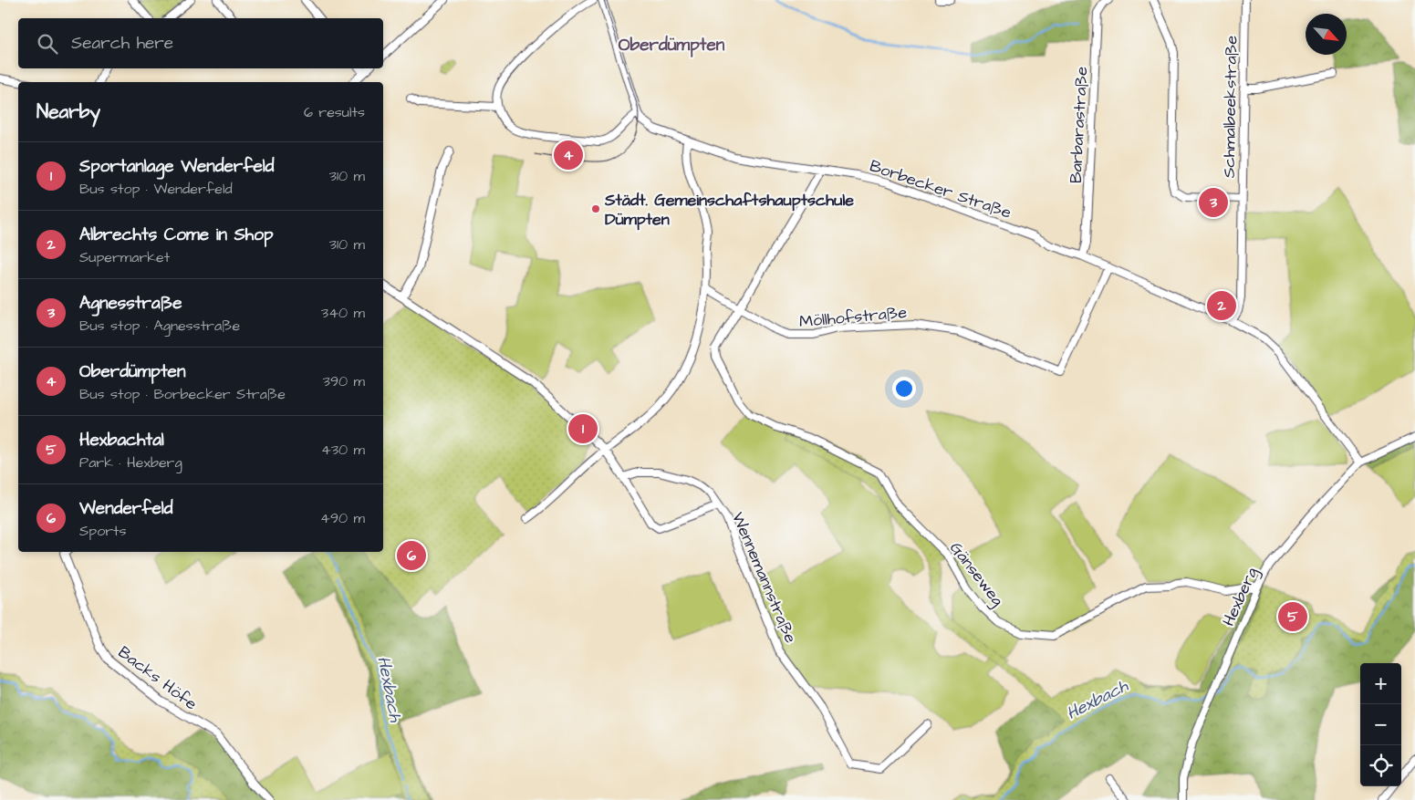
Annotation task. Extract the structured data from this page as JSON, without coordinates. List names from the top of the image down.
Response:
{
  "streets": {
    "street": [
      "Schmalbeekstraße",
      "Barbarastraße",
      "Borbecker Straße",
      "Möllhofstraße",
      "Gänseweg",
      "Wennemannstraße",
      "Hexberg",
      "Backs Höfe"
    ]
  },
  "crossings": [
    ["Schmalbeekstraße", "Borbecker Straße"],
    ["Barbarastraße", "Borbecker Straße"],
    ["Borbecker Straße", "Möllhofstraße"],
    ["Borbecker Straße", "Hexberg"],
    ["Möllhofstraße", "Gänseweg"],
    ["Gänseweg", "Hexberg"]
  ],
  "districts": ["Oberdümpten"],
  "water": ["Hexbach"],
  "places": ["Städt. Gemeinschaftshauptschule Dümpten"],
  "north": "bottom right",
  "page": {
    "search": "Search here",
    "heading": ["Nearby", "6 results"],
    "pins": [
      "4",
      "3",
      "2",
      "1",
      "6",
      "5"
    ],
    "list": [
      {
        "mark": "1",
        "name": "Sportanlage Wenderfeld",
        "note": "Bus stop · Wenderfeld",
        "value": "310 m"
      },
      {
        "mark": "2",
        "name": "Albrechts Come in Shop",
        "note": "Supermarket",
        "value": "310 m"
      },
      {
        "mark": "3",
        "name": "Agnesstraße",
        "note": "Bus stop · Agnesstraße",
        "value": "340 m"
      },
      {
        "mark": "4",
        "name": "Oberdümpten",
        "note": "Bus stop · Borbecker Straße",
        "value": "390 m"
      },
      {
        "mark": "5",
        "name": "Hexbachtal",
        "note": "Park · Hexberg",
        "value": "430 m"
      },
      {
        "mark": "6",
        "name": "Wenderfeld",
        "note": "Sports",
        "value": "490 m"
      }
    ],
    "map_buttons": ["+", "−"]
  }
}
